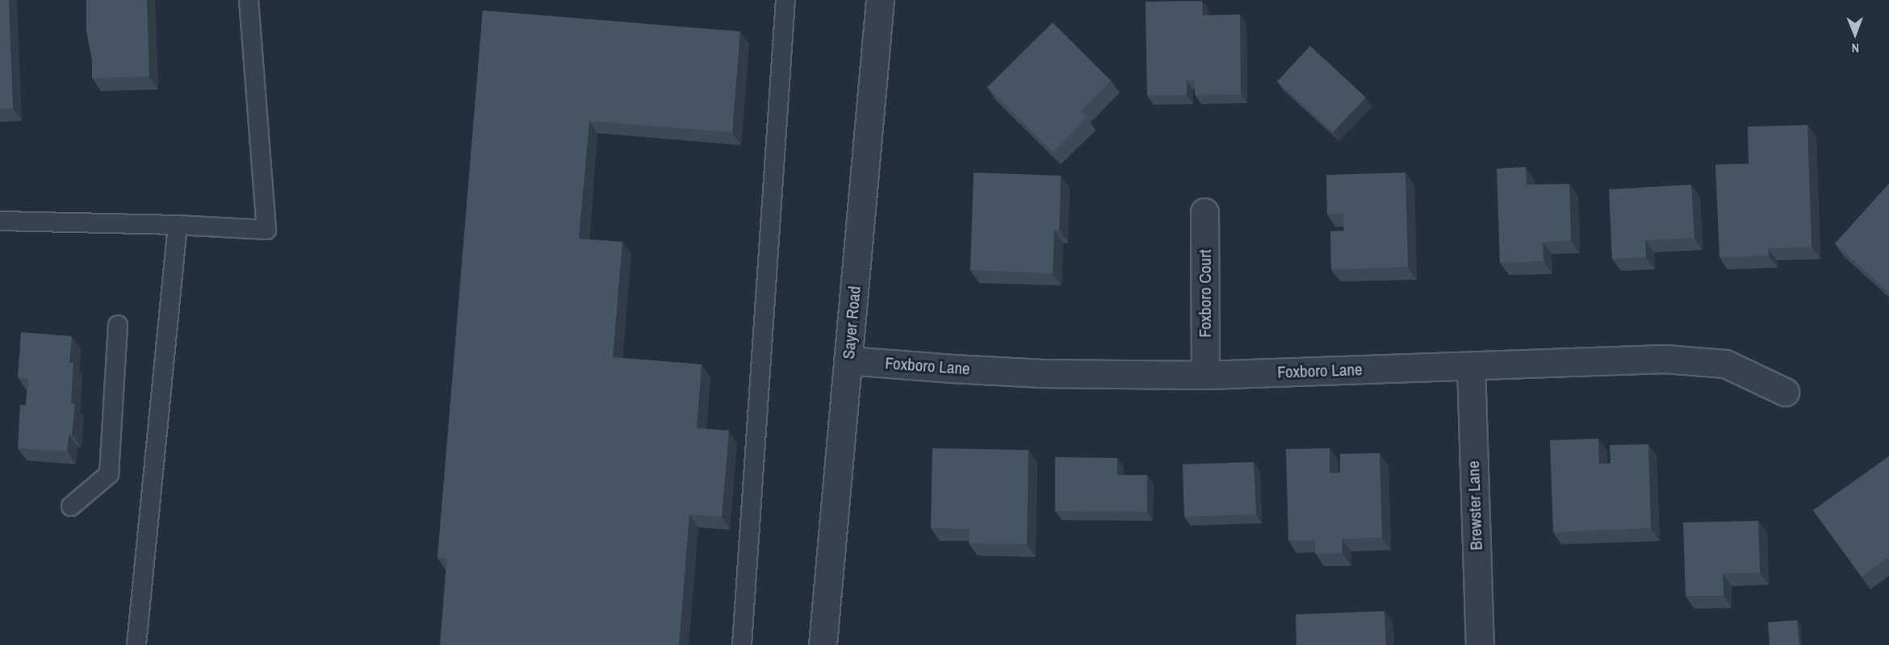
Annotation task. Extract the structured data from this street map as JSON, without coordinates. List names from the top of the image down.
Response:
{
  "streets": {
    "street": [
      "Foxboro Court",
      "Sayer Road",
      "Foxboro Lane",
      "Brewster Lane"
    ]
  },
  "crossings": [
    ["Foxboro Court", "Foxboro Lane"],
    ["Sayer Road", "Foxboro Lane"],
    ["Foxboro Lane", "Brewster Lane"]
  ],
  "north": "bottom"
}
